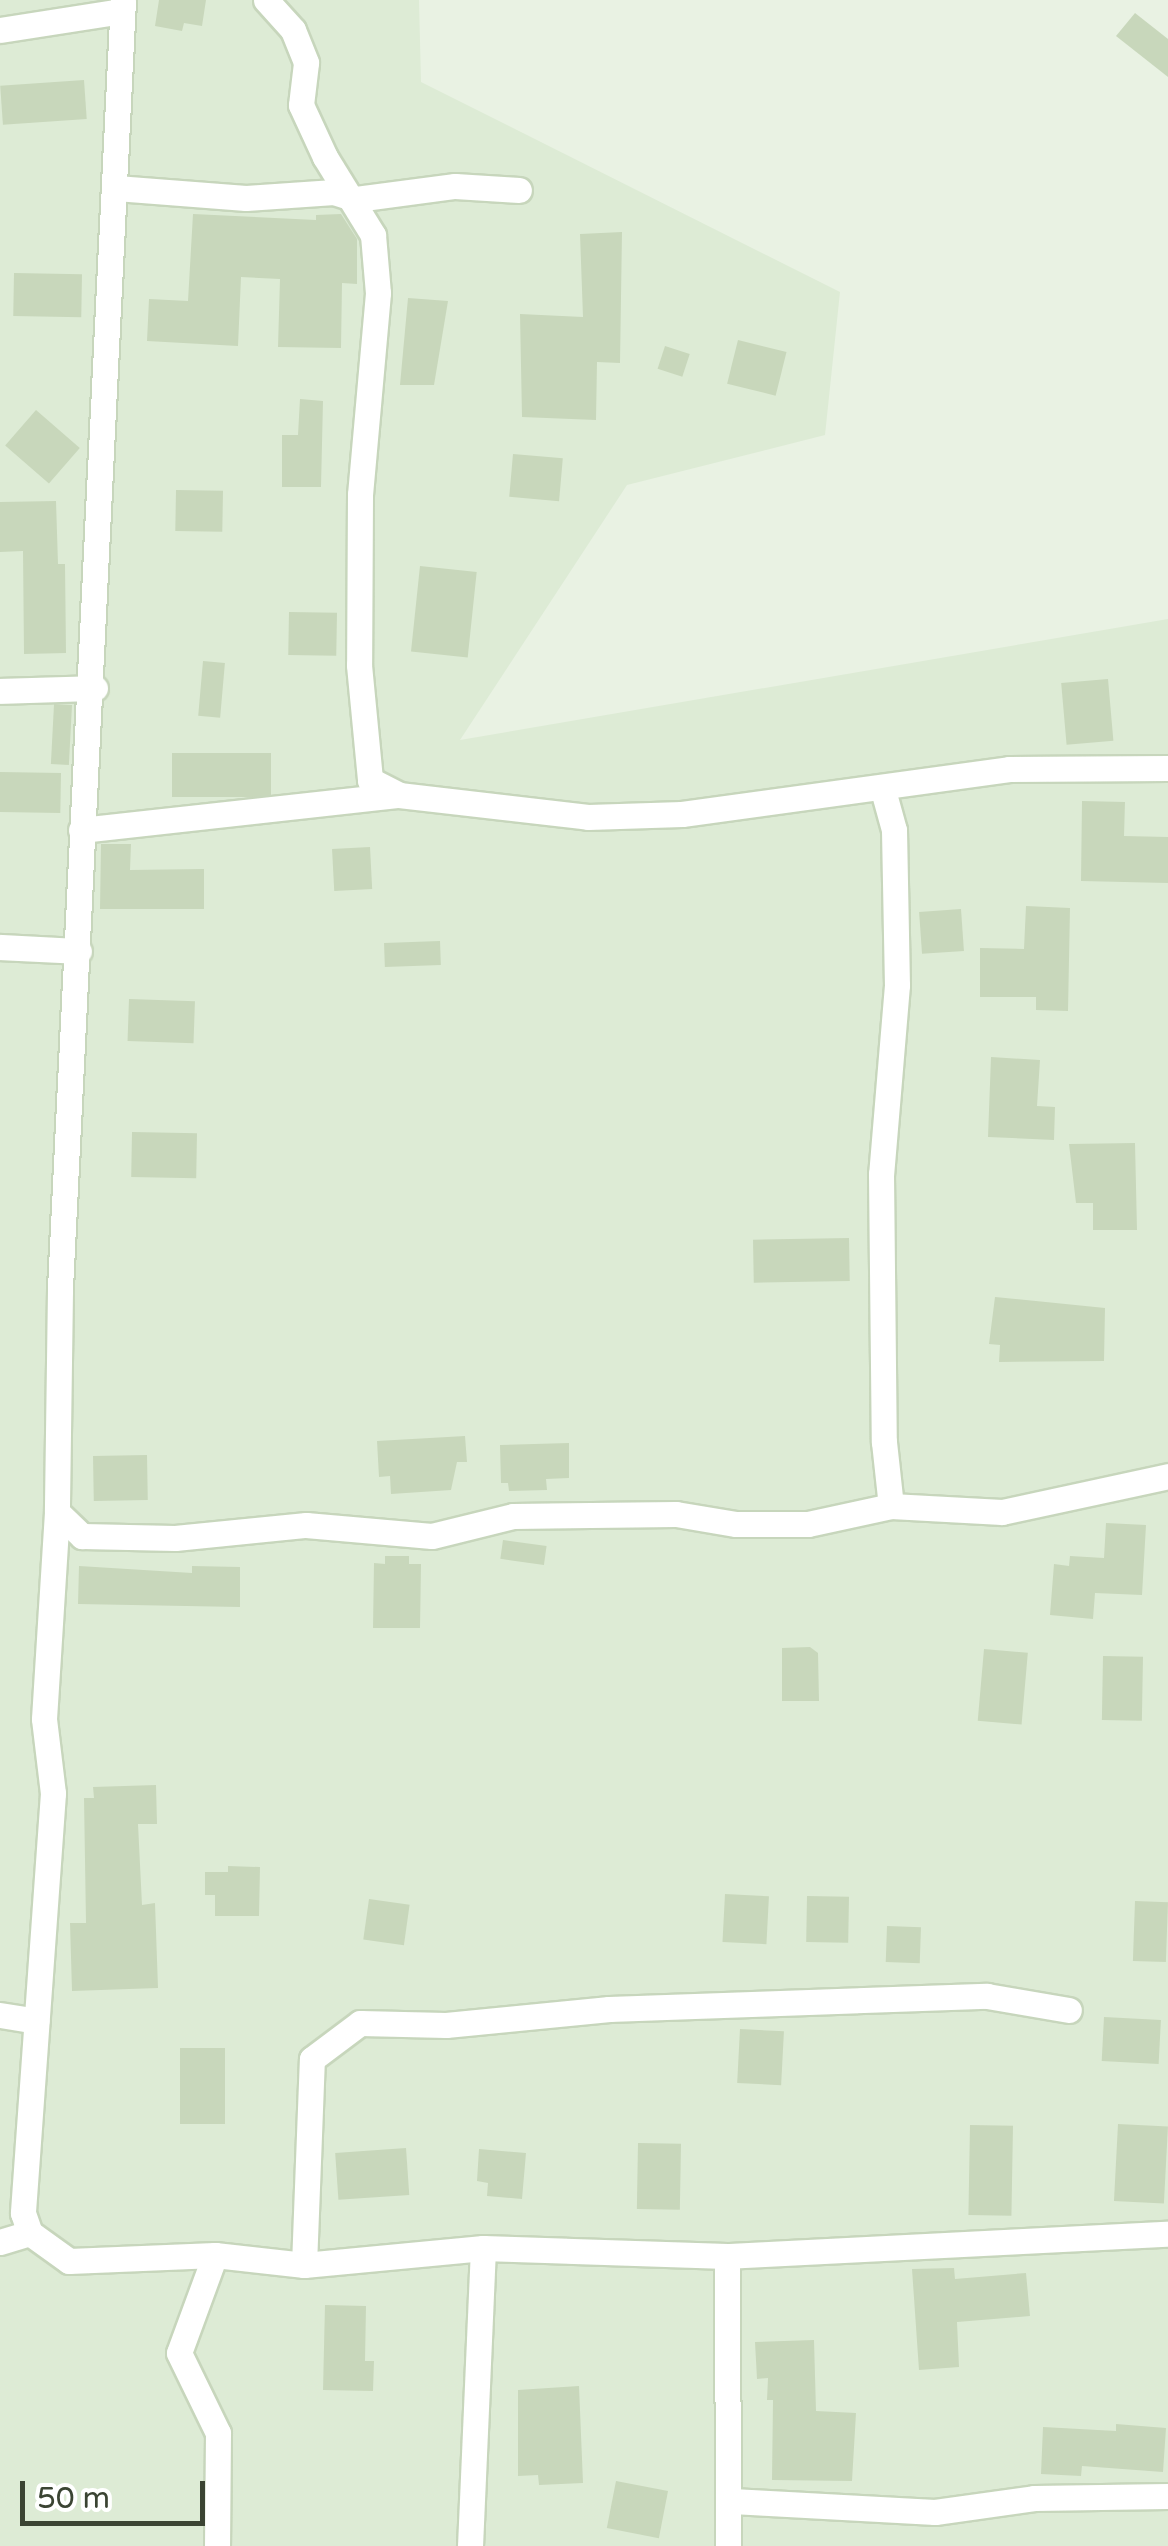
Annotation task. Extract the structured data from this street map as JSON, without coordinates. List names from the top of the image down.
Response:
{
  "scale_bar": "50 m"
}
